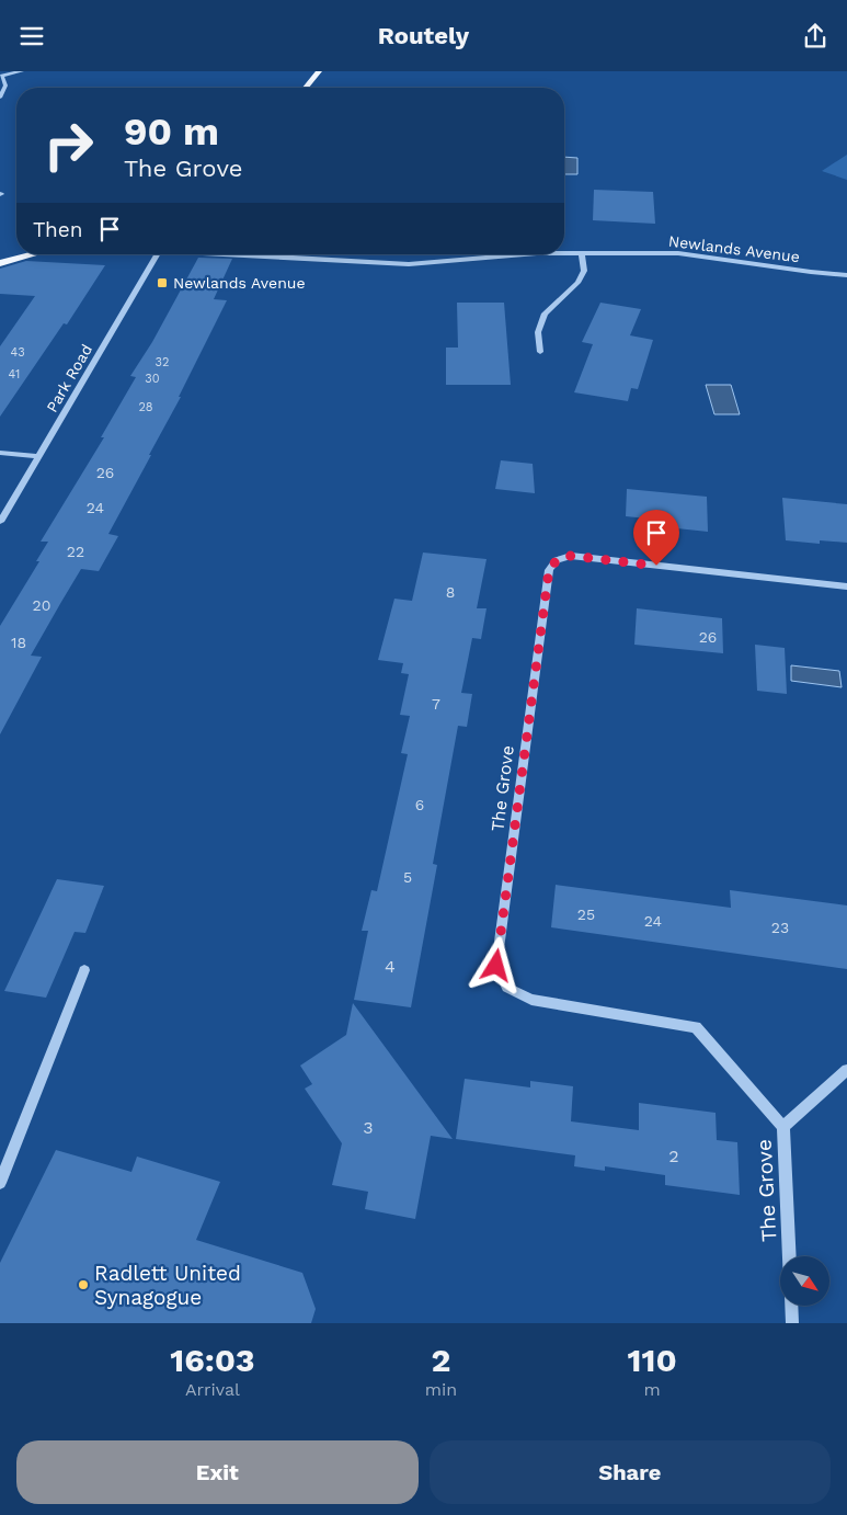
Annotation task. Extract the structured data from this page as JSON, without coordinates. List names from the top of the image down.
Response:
{
  "streets": {
    "street": ["Newlands Avenue", "Park Road", "The Grove"]
  },
  "places": {
    "transit": ["Newlands Avenue"],
    "other": ["Radlett United Synagogue"]
  },
  "house_numbers": [
    "43",
    "32",
    "41",
    "30",
    "28",
    "26",
    "24",
    "22",
    "8",
    "20",
    "26",
    "18",
    "7",
    "6",
    "5",
    "25",
    "24",
    "23",
    "4",
    "3",
    "2"
  ],
  "north": "bottom right",
  "page": {
    "header": "Routely",
    "turn": ["90 m", "The Grove"],
    "then": "Then",
    "eta": [
      "16:03",
      "Arrival",
      "2",
      "min",
      "110",
      "m"
    ],
    "buttons": ["Exit", "Share"]
  }
}
